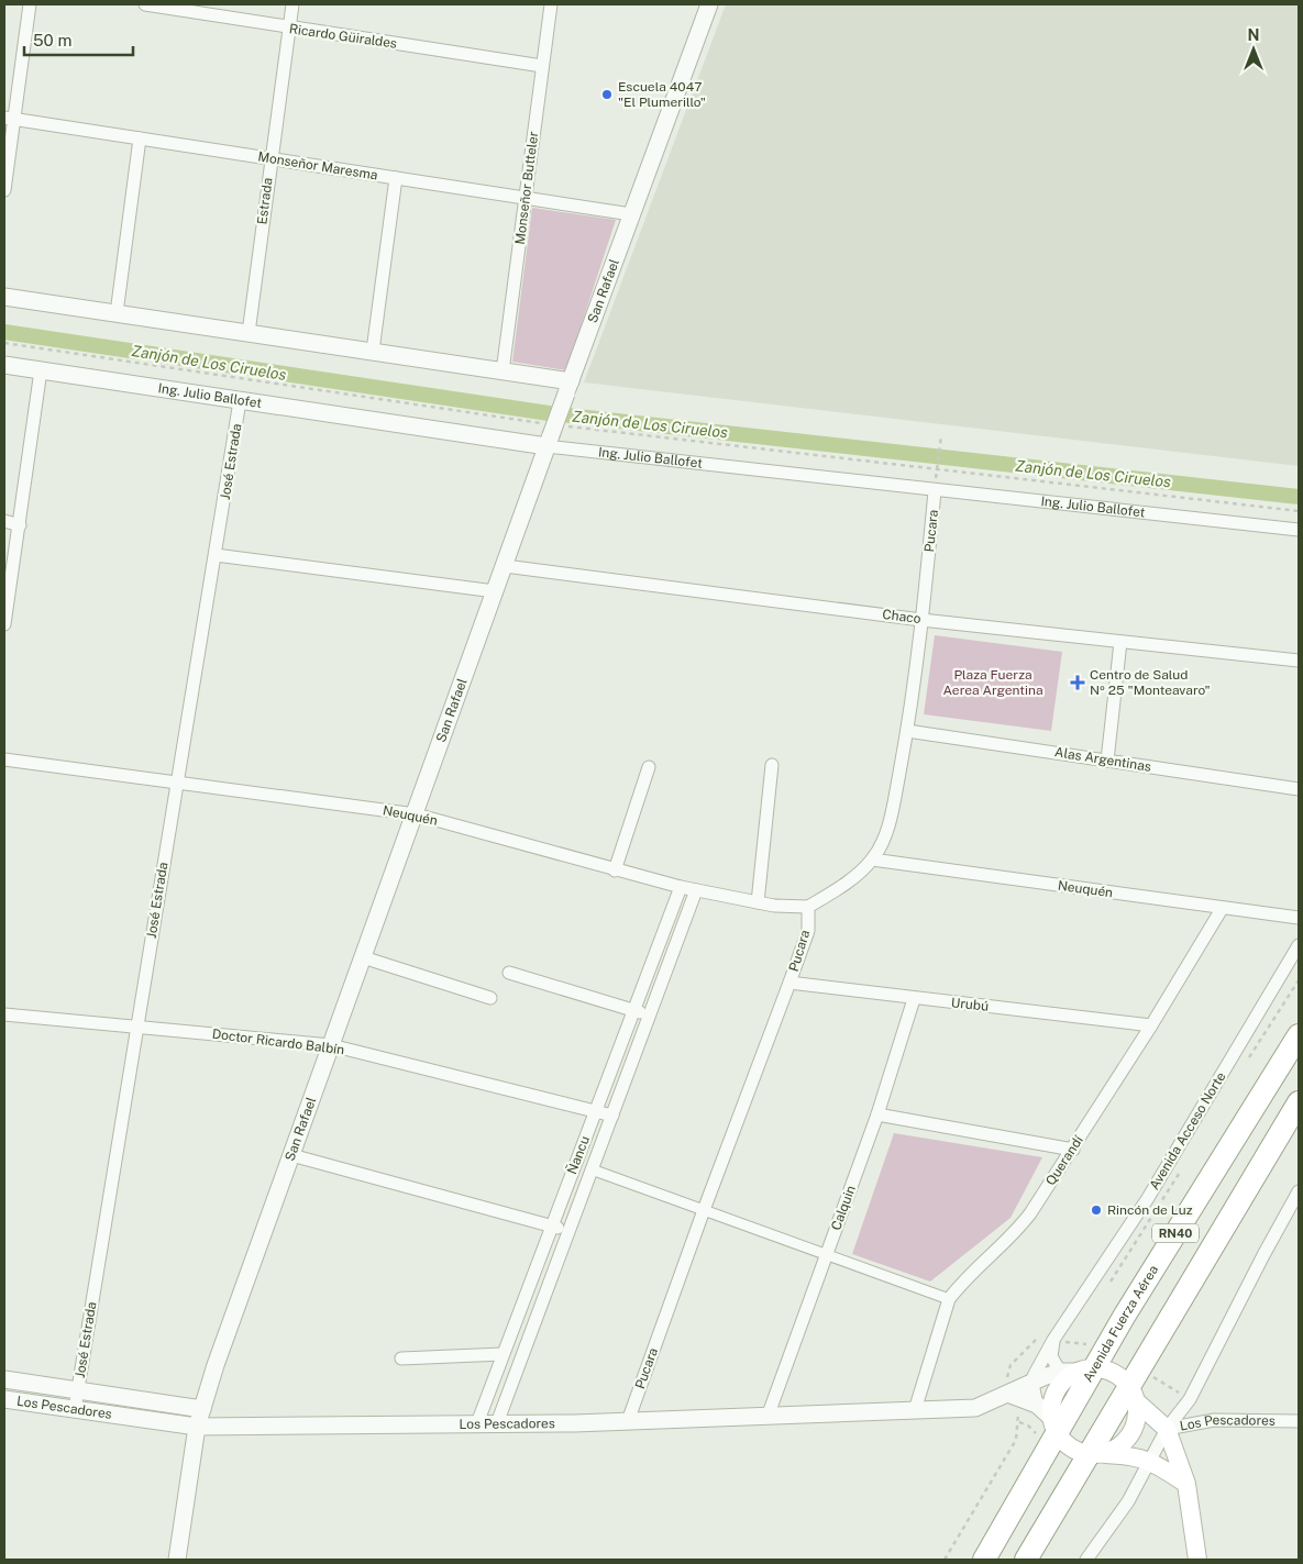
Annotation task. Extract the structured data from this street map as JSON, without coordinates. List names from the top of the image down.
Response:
{
  "streets": {
    "highway": ["RN40", "Avenida Fuerza Aérea"],
    "main road": ["Los Pescadores"],
    "street": [
      "Ricardo Güiraldes",
      "Monseñor Maresma",
      "Monseñor Butteler",
      "Estrada",
      "San Rafael",
      "Ing. Julio Ballofet",
      "José Estrada",
      "Pucara",
      "Chaco",
      "Alas Argentinas",
      "Neuquén",
      "Urubú",
      "Doctor Ricardo Balbín",
      "Avenida Acceso Norte",
      "Ñancu",
      "Querandí",
      "Calquin"
    ]
  },
  "crossings": [
    ["Ricardo Güiraldes", "Monseñor Butteler"],
    ["Ricardo Güiraldes", "Estrada"],
    ["Monseñor Maresma", "Monseñor Butteler"],
    ["Monseñor Maresma", "Estrada"],
    ["Monseñor Maresma", "San Rafael"],
    ["San Rafael", "Ing. Julio Ballofet"],
    ["San Rafael", "Chaco"],
    ["San Rafael", "Neuquén"],
    ["San Rafael", "Doctor Ricardo Balbín"],
    ["San Rafael", "Los Pescadores"],
    ["Ing. Julio Ballofet", "José Estrada"],
    ["Ing. Julio Ballofet", "Pucara"],
    ["José Estrada", "Neuquén"],
    ["José Estrada", "Doctor Ricardo Balbín"],
    ["José Estrada", "Los Pescadores"],
    ["Pucara", "Chaco"],
    ["Pucara", "Alas Argentinas"],
    ["Pucara", "Neuquén"],
    ["Pucara", "Urubú"],
    ["Pucara", "Los Pescadores"],
    ["Neuquén", "Ñancu"],
    ["Neuquén", "Querandí"],
    ["Urubú", "Querandí"],
    ["Urubú", "Calquin"],
    ["Doctor Ricardo Balbín", "Ñancu"],
    ["Avenida Acceso Norte", "Los Pescadores"],
    ["Ñancu", "Los Pescadores"],
    ["Querandí", "Los Pescadores"],
    ["Calquin", "Los Pescadores"],
    ["RN40", "Los Pescadores"],
    ["Avenida Fuerza Aérea", "Los Pescadores"]
  ],
  "water": ["Zanjón de Los Ciruelos"],
  "parks": ["Plaza Fuerza Aerea Argentina"],
  "places": {
    "other": ["Escuela 4047 \"El Plumerillo\"", "Rincón de Luz"],
    "health": ["Centro de Salud Nº 25 \"Monteavaro\""]
  },
  "scale_bar": "50 m",
  "north": "top"
}
